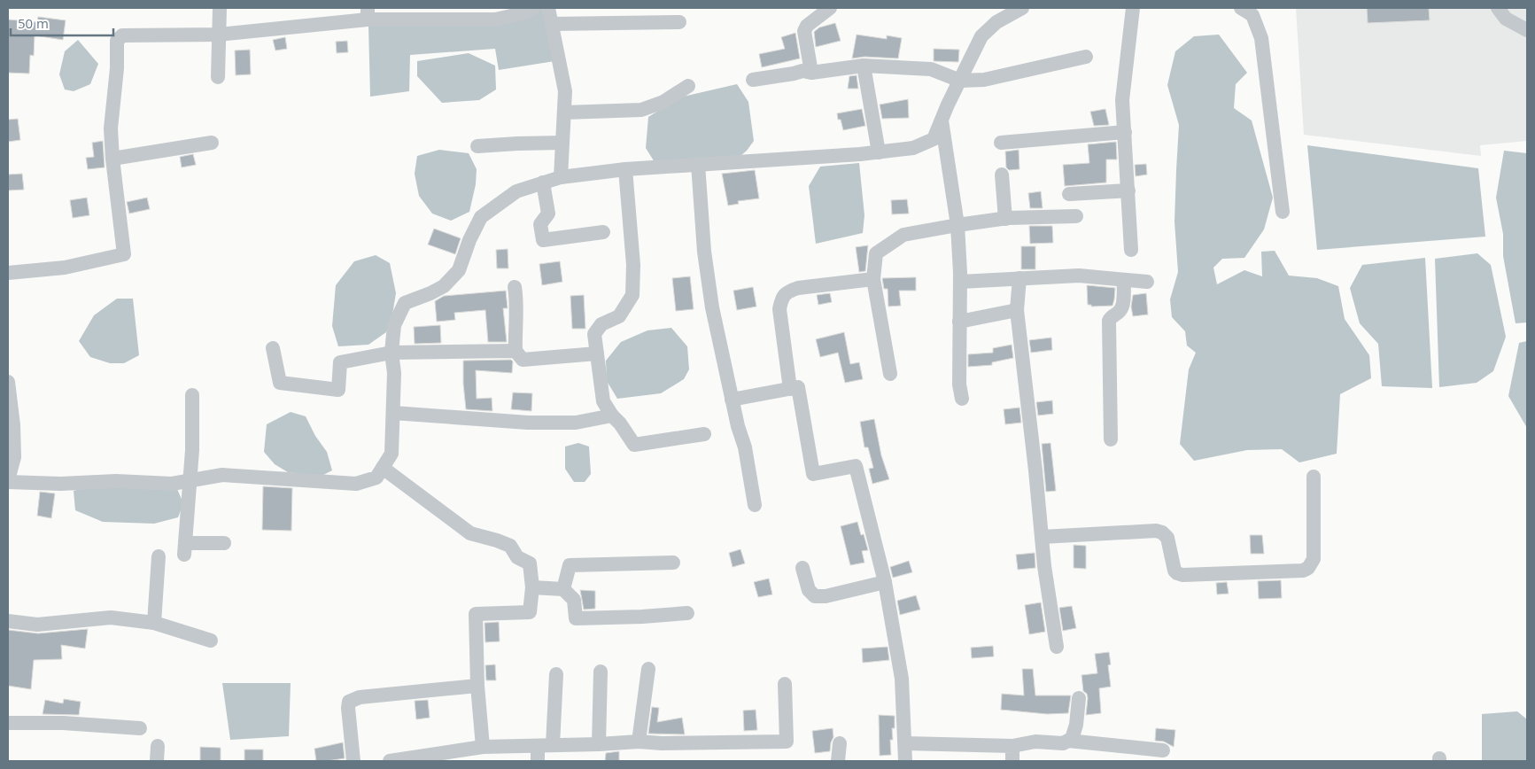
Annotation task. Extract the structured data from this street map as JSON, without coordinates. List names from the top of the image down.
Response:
{
  "scale_bar": "50 m"
}
